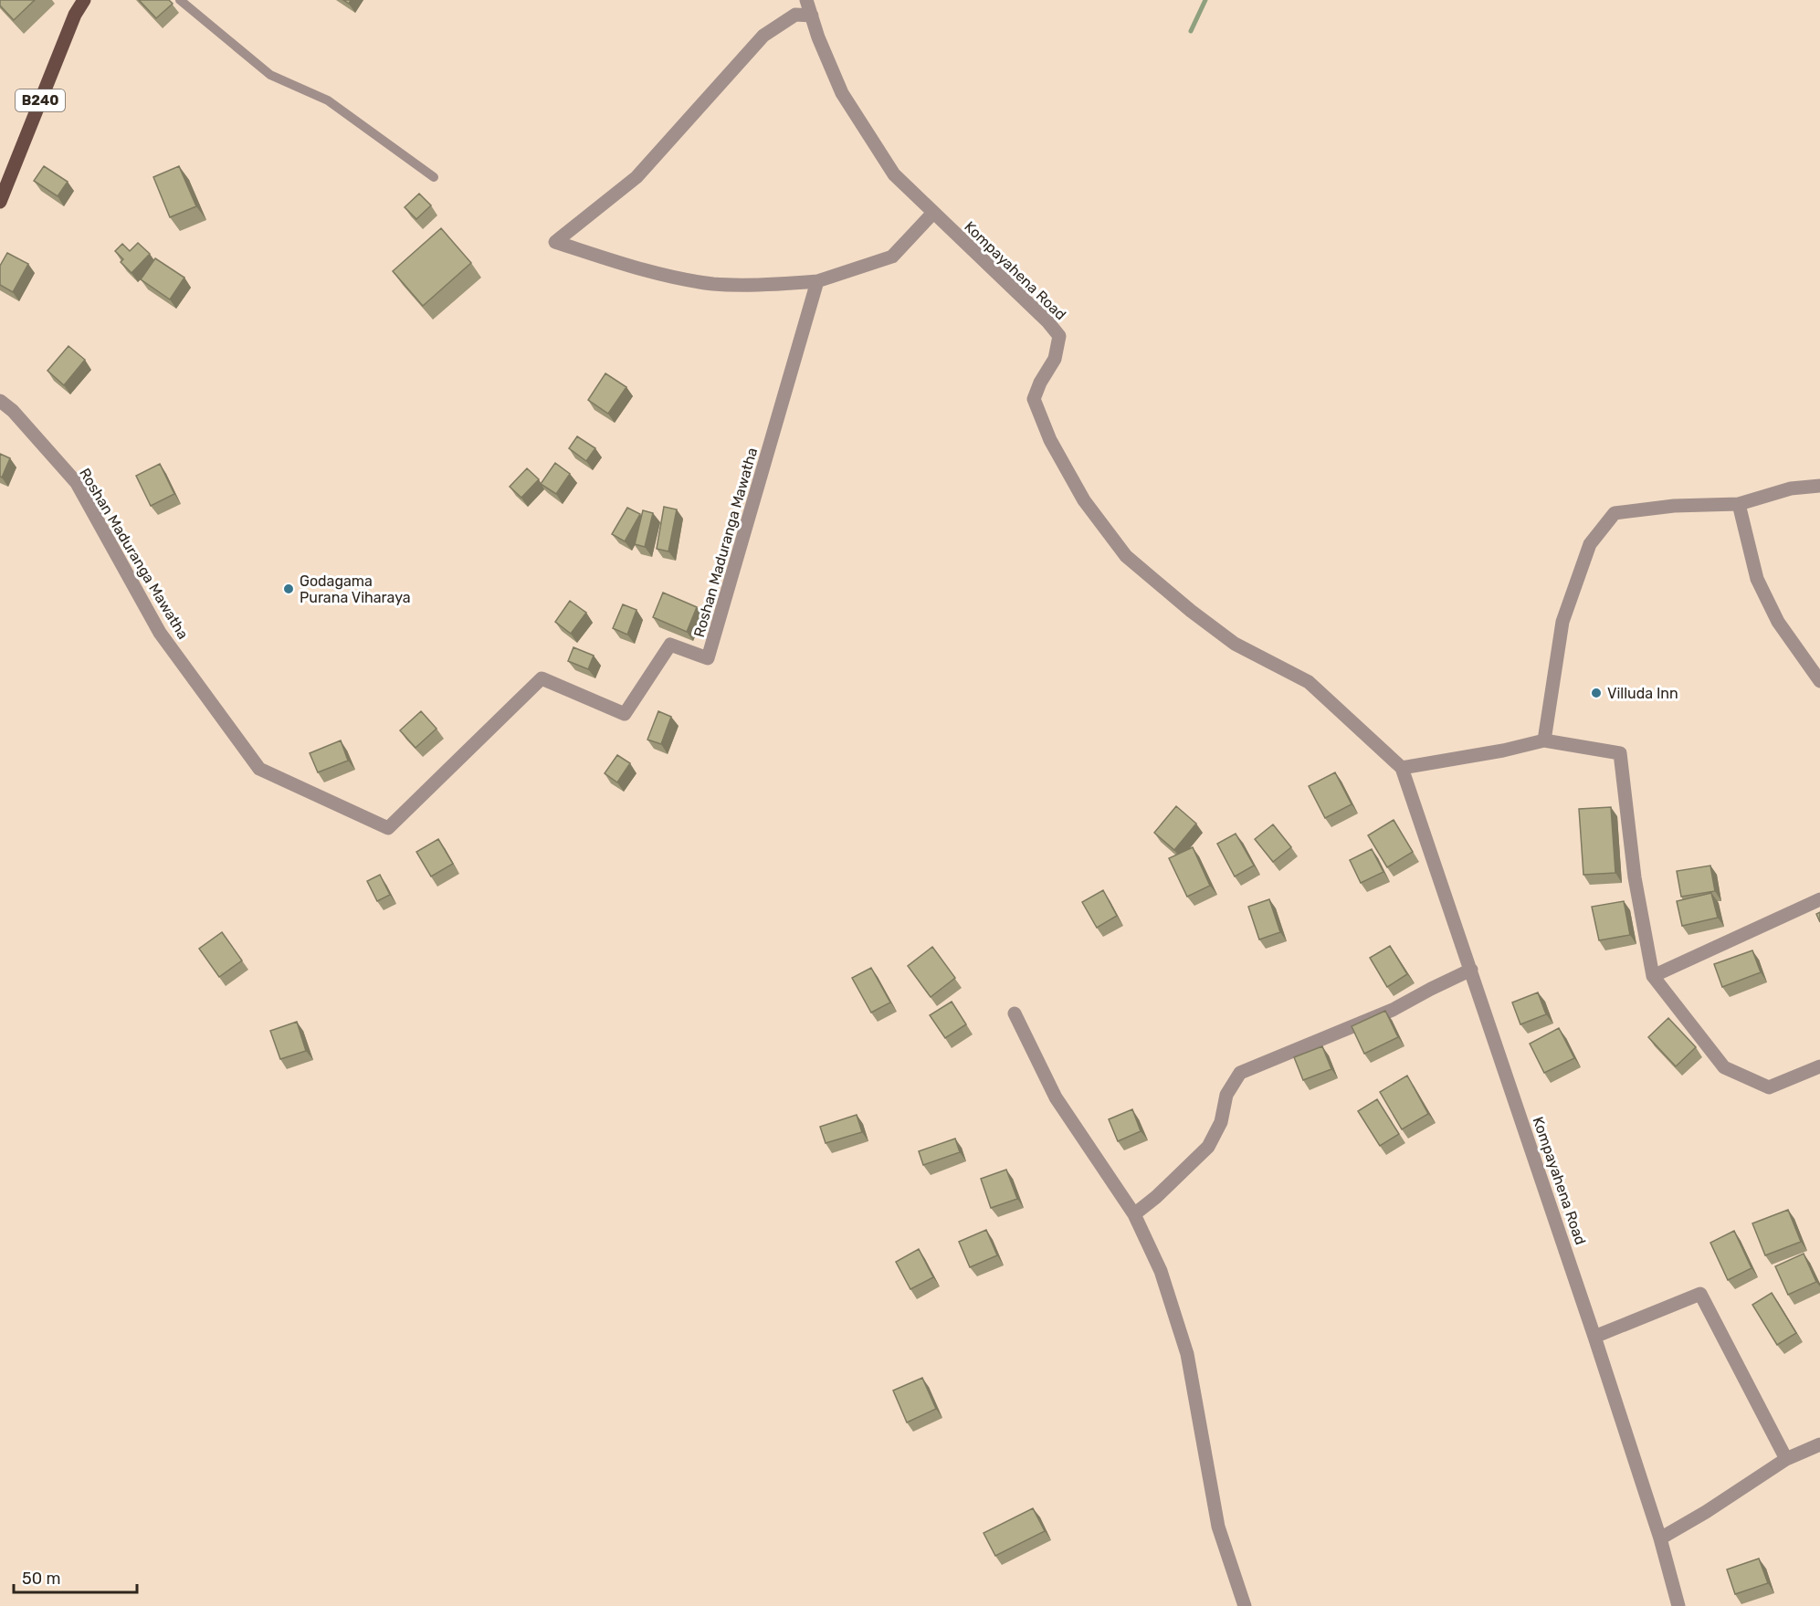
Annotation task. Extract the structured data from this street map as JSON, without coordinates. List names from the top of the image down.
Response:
{
  "streets": {
    "main road": ["B240"],
    "street": ["Kompayahena Road", "Roshan Maduranga Mawatha"]
  },
  "places": ["Godagama Purana Viharaya", "Villuda Inn"],
  "scale_bar": "50 m"
}
